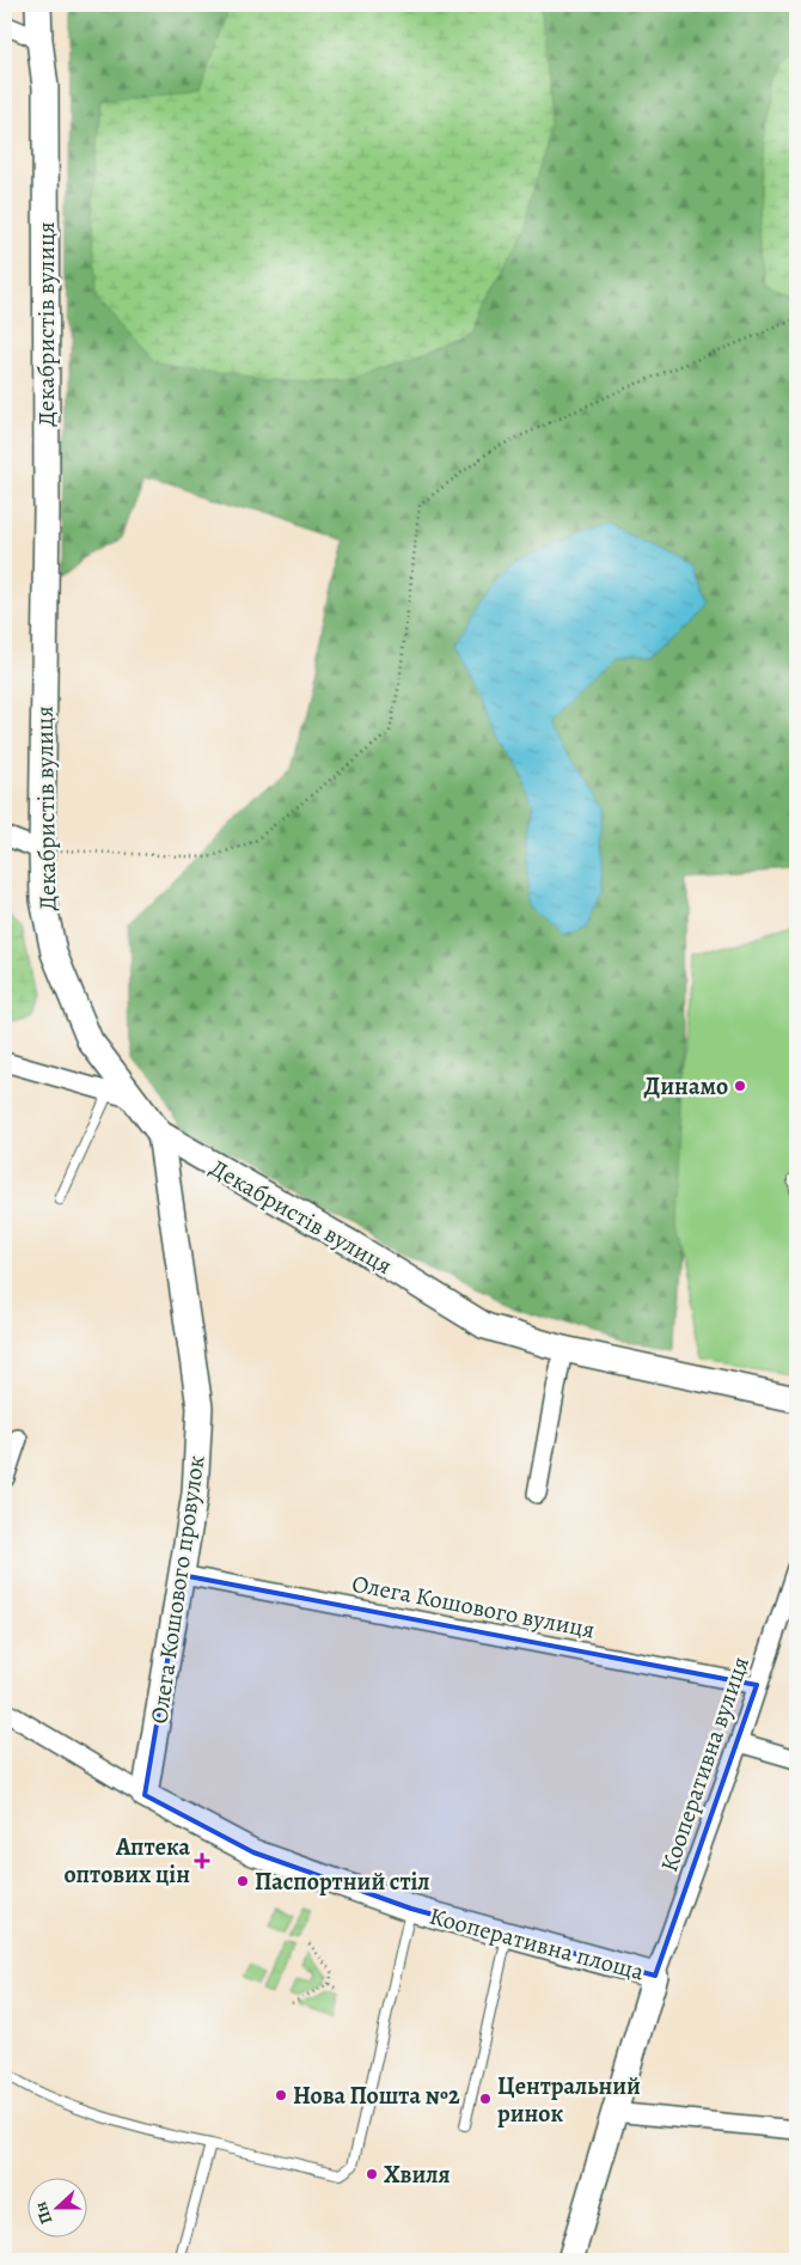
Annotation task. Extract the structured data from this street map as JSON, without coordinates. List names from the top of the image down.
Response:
{
  "streets": {
    "street": [
      "Декабристів вулиця",
      "Олега Кошового провулок",
      "Олега Кошового вулиця",
      "Кооперативна вулиця",
      "Кооперативна площа"
    ]
  },
  "crossings": [
    ["Декабристів вулиця", "Олега Кошового провулок"],
    ["Олега Кошового провулок", "Олега Кошового вулиця"],
    ["Олега Кошового провулок", "Кооперативна площа"],
    ["Олега Кошового вулиця", "Кооперативна вулиця"],
    ["Кооперативна вулиця", "Кооперативна площа"]
  ],
  "places": {
    "other": [
      "Динамо",
      "Паспортний стіл",
      "Нова Пошта №2",
      "Центральний ринок",
      "Хвиля"
    ],
    "health": ["Аптека оптових цін"]
  },
  "north": "left"
}
